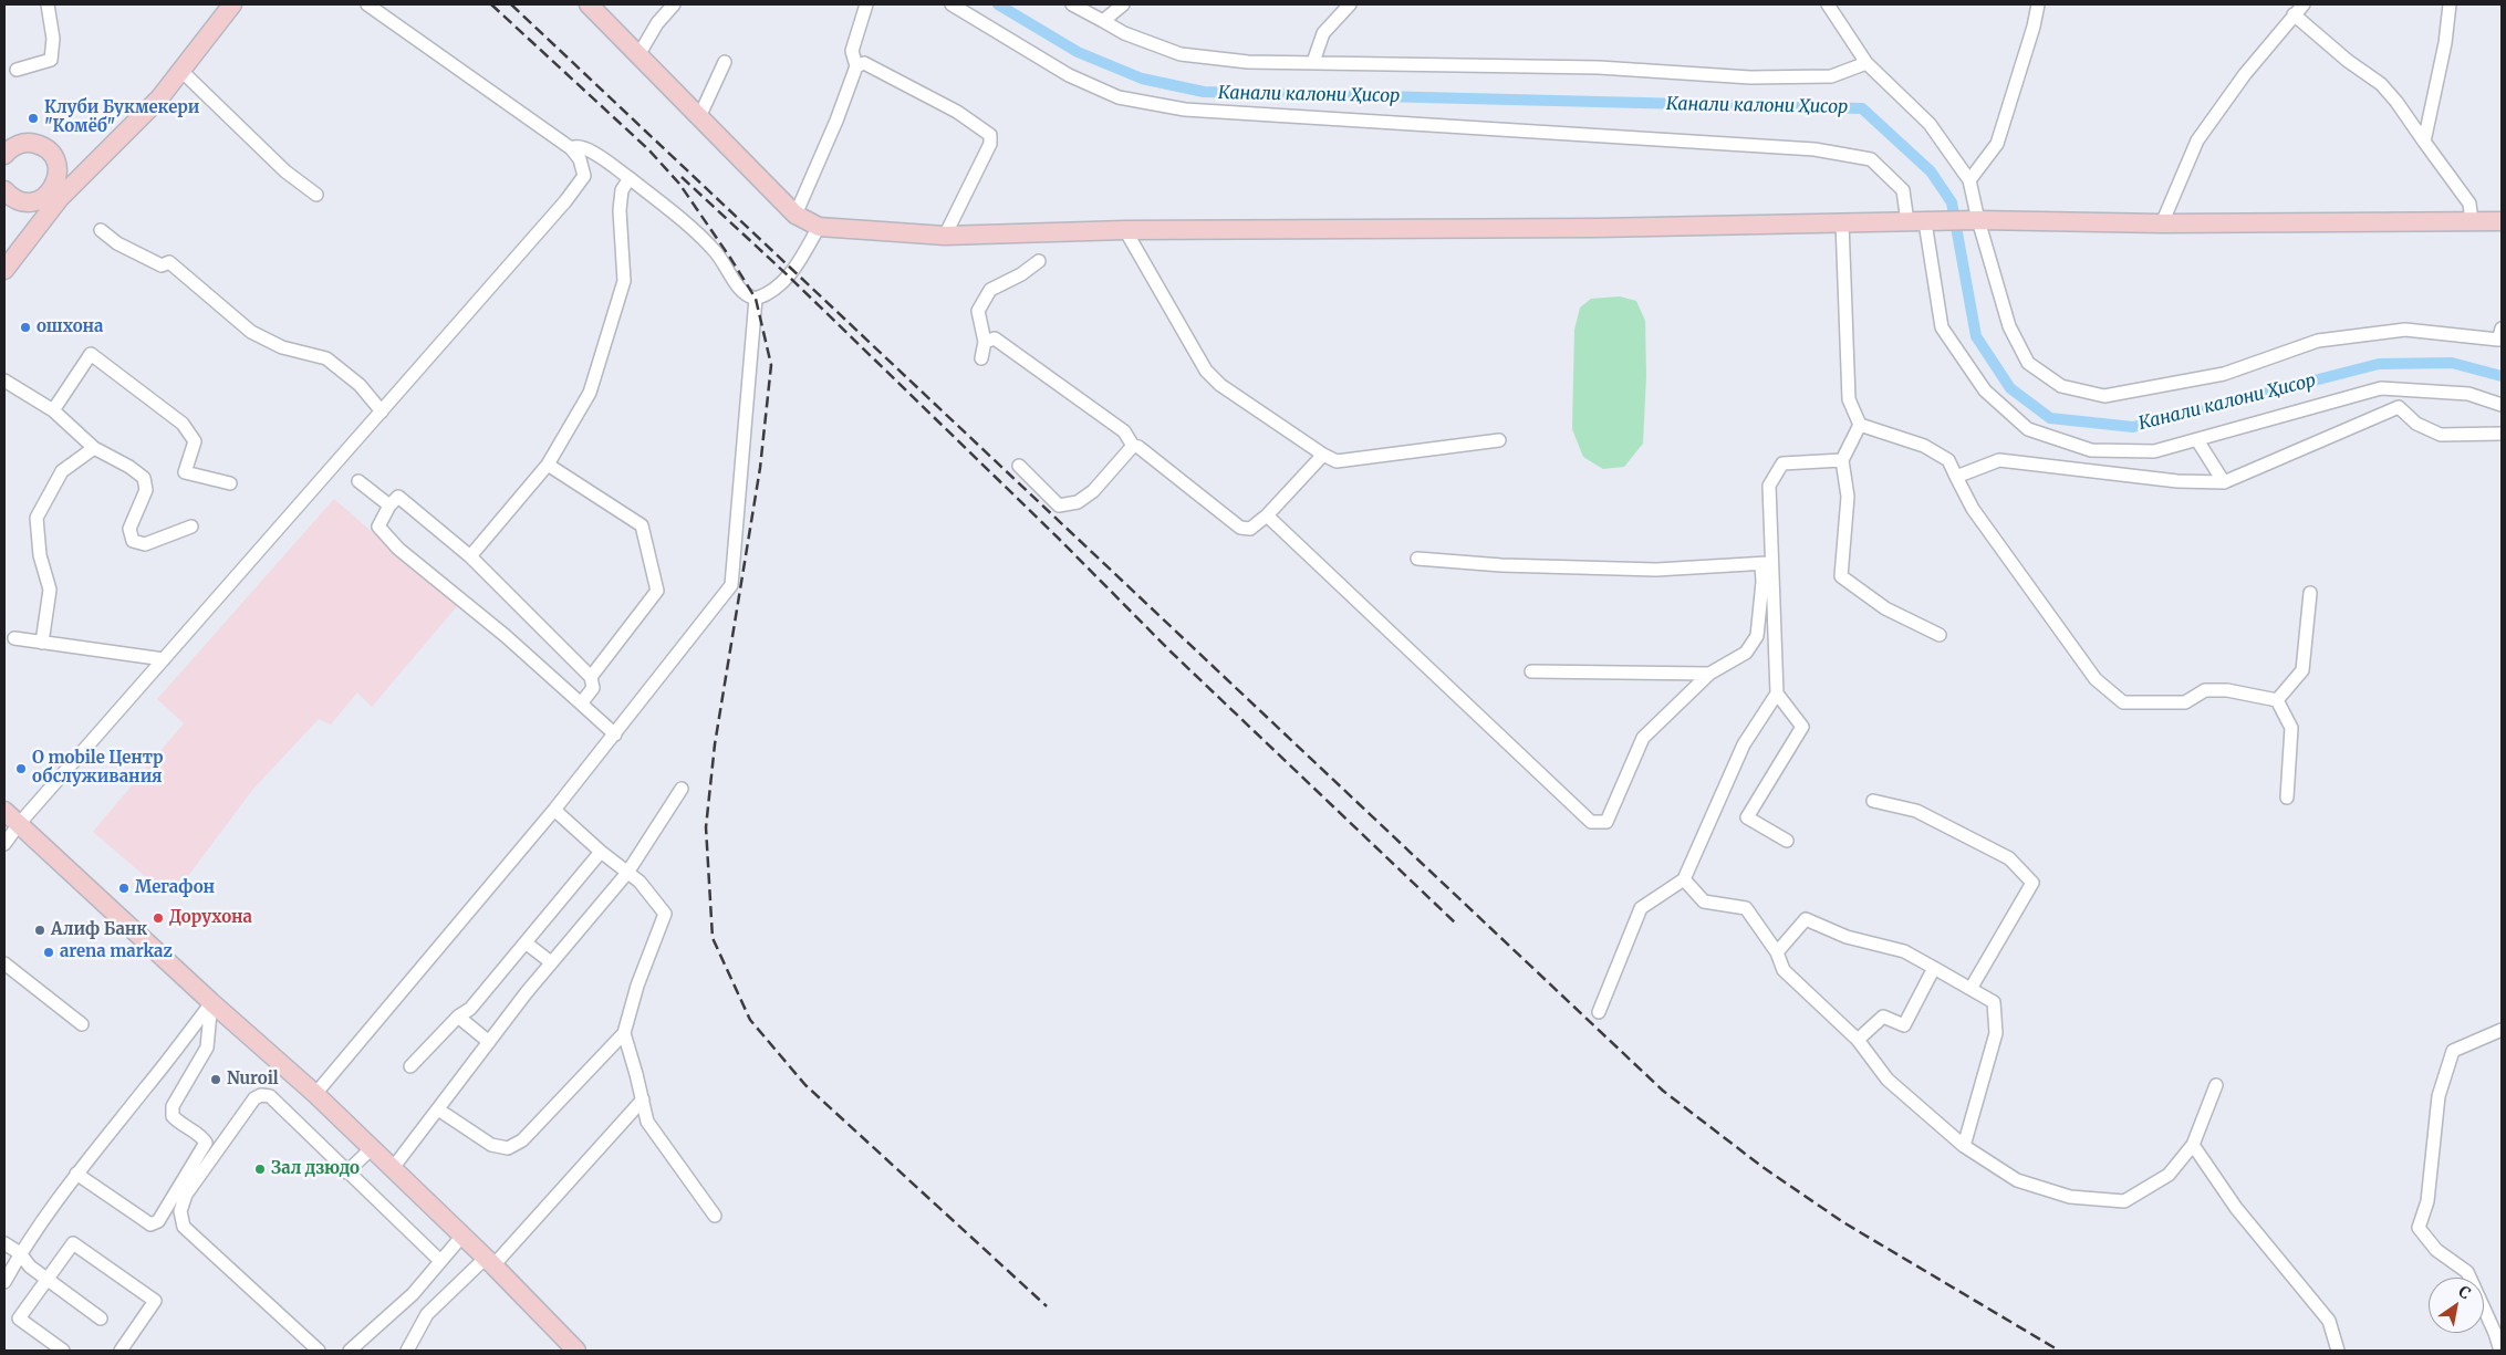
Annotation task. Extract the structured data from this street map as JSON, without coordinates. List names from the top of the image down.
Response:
{
  "water": ["Канали калони Ҳисор"],
  "places": [
    "Клуби Букмекери \"Комёб\"",
    "ошхона",
    "O mobile Центр обслуживания",
    "Мегафон",
    "Дорухона",
    "Алиф Банк",
    "arena markaz",
    "Nuroil",
    "Зал дзюдо"
  ],
  "north": "top right"
}
